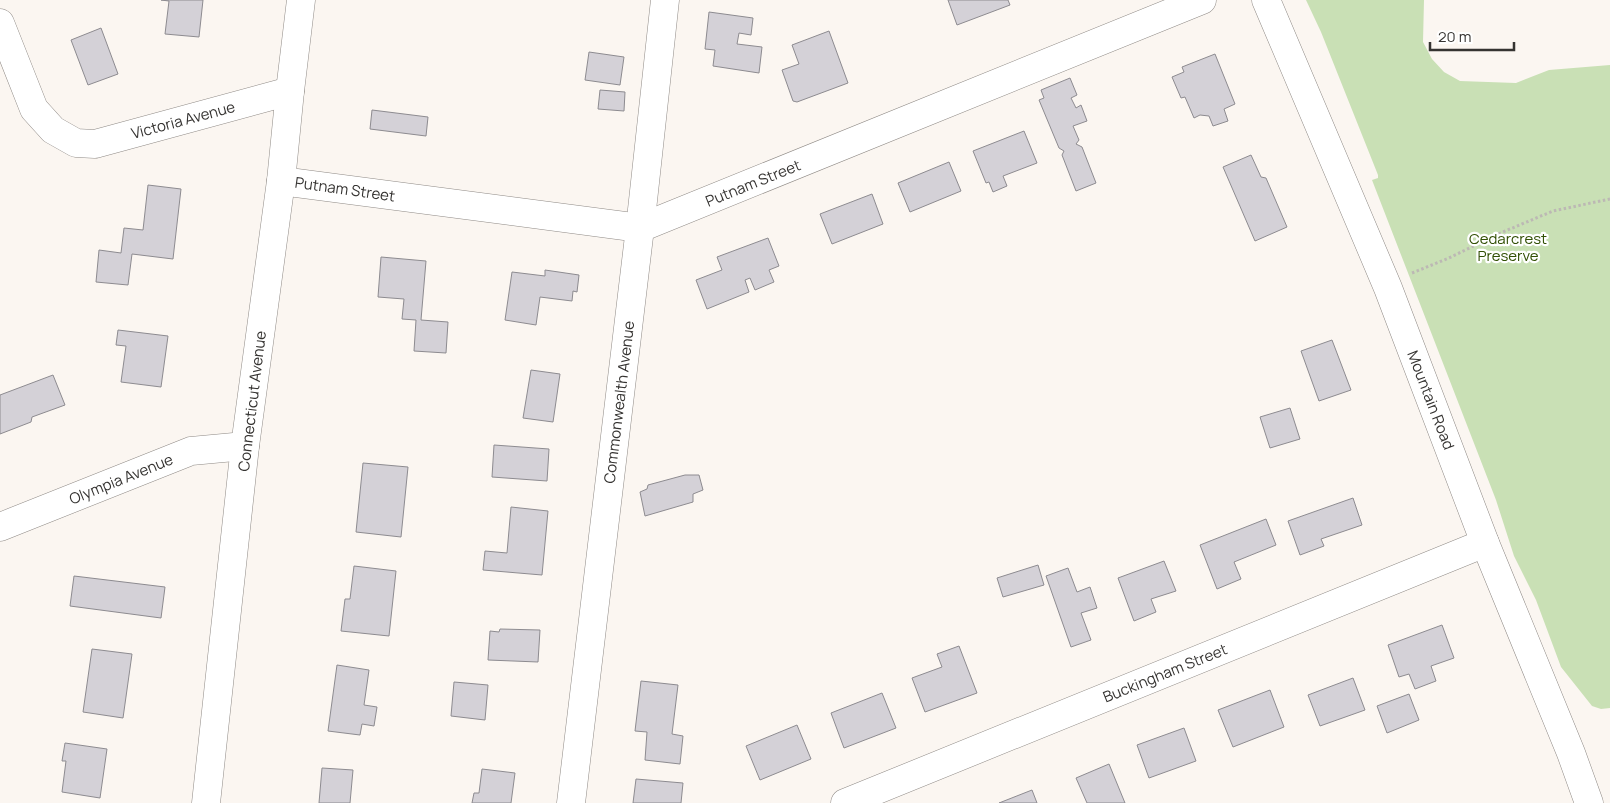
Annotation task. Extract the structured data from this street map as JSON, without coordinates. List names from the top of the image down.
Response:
{
  "streets": {
    "street": [
      "Victoria Avenue",
      "Putnam Street",
      "Mountain Road",
      "Connecticut Avenue",
      "Commonwealth Avenue",
      "Olympia Avenue",
      "Buckingham Street"
    ]
  },
  "crossings": [
    ["Victoria Avenue", "Connecticut Avenue"],
    ["Putnam Street", "Connecticut Avenue"],
    ["Putnam Street", "Commonwealth Avenue"],
    ["Mountain Road", "Buckingham Street"],
    ["Connecticut Avenue", "Olympia Avenue"]
  ],
  "parks": ["Cedarcrest Preserve"],
  "scale_bar": "20 m"
}
